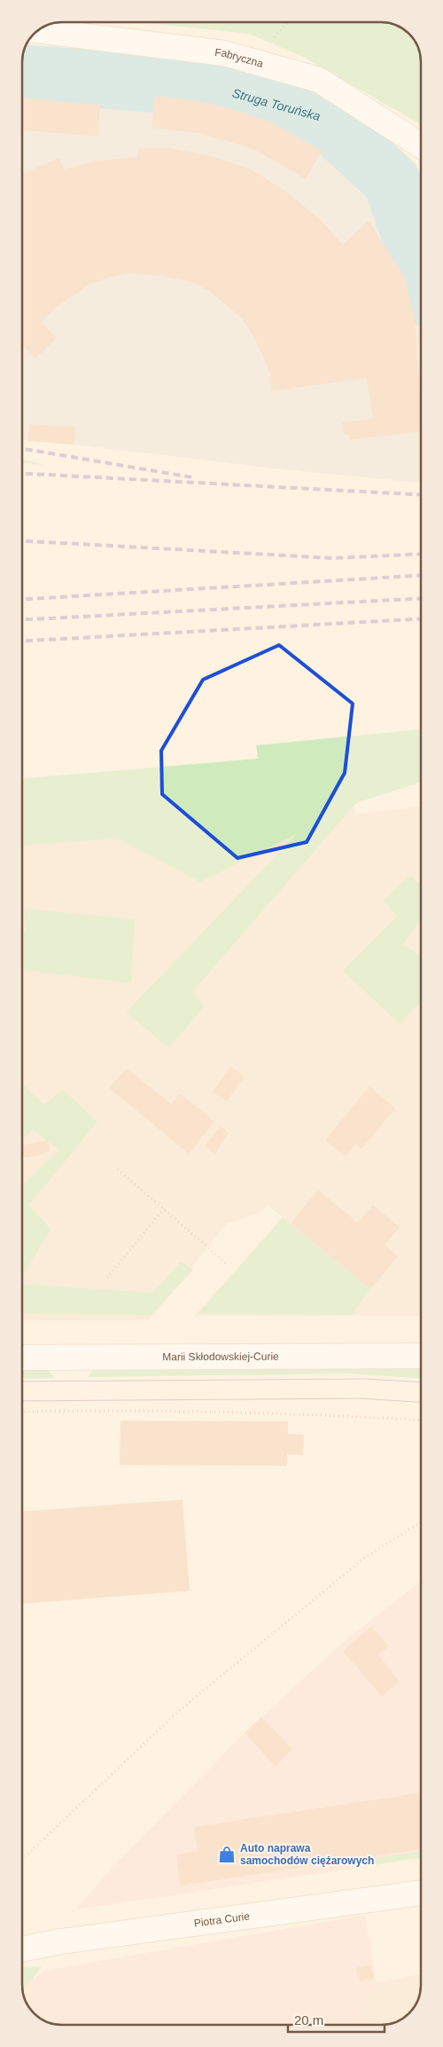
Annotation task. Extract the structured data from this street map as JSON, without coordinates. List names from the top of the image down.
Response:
{
  "streets": {
    "street": ["Fabryczna", "Marii Skłodowskiej-Curie", "Piotra Curie"]
  },
  "water": ["Struga Toruńska"],
  "places": {
    "shop": ["Auto naprawa samochodów ciężarowych"]
  },
  "scale_bar": "20 m"
}
